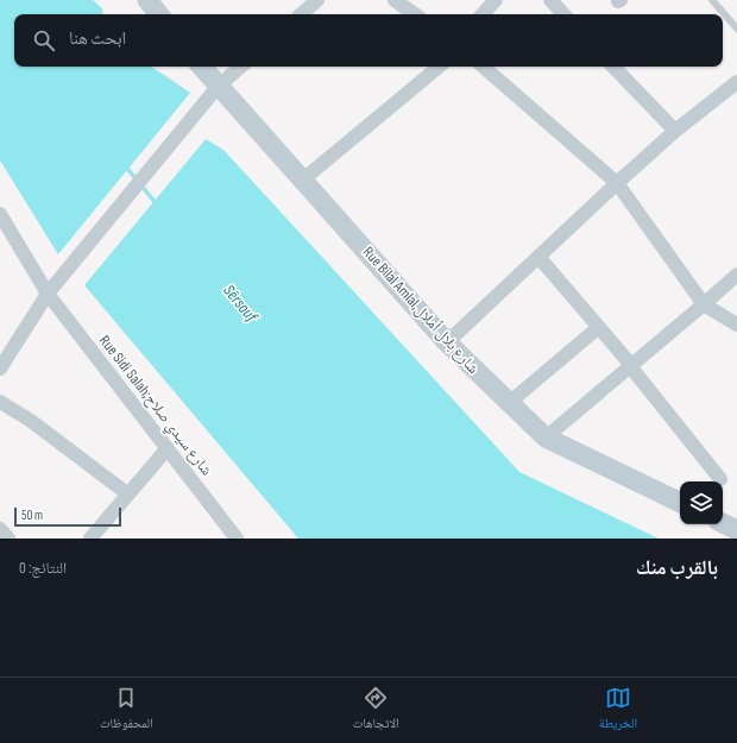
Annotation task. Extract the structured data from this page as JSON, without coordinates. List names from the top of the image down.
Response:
{
  "streets": {
    "main road": ["Rue Bilal Amlal,شارع بلال أملال"],
    "street": ["Rue Sidi Salah;شارع سيدي صلاح"]
  },
  "water": ["Sêrsouf"],
  "scale_bar": "50 m",
  "page": {
    "search": "ابحث هنا",
    "scale": "50 m",
    "heading": ["بالقرب منك", "النتائج: 0"],
    "nav": ["الخريطة", "الاتجاهات", "المحفوظات"]
  }
}
